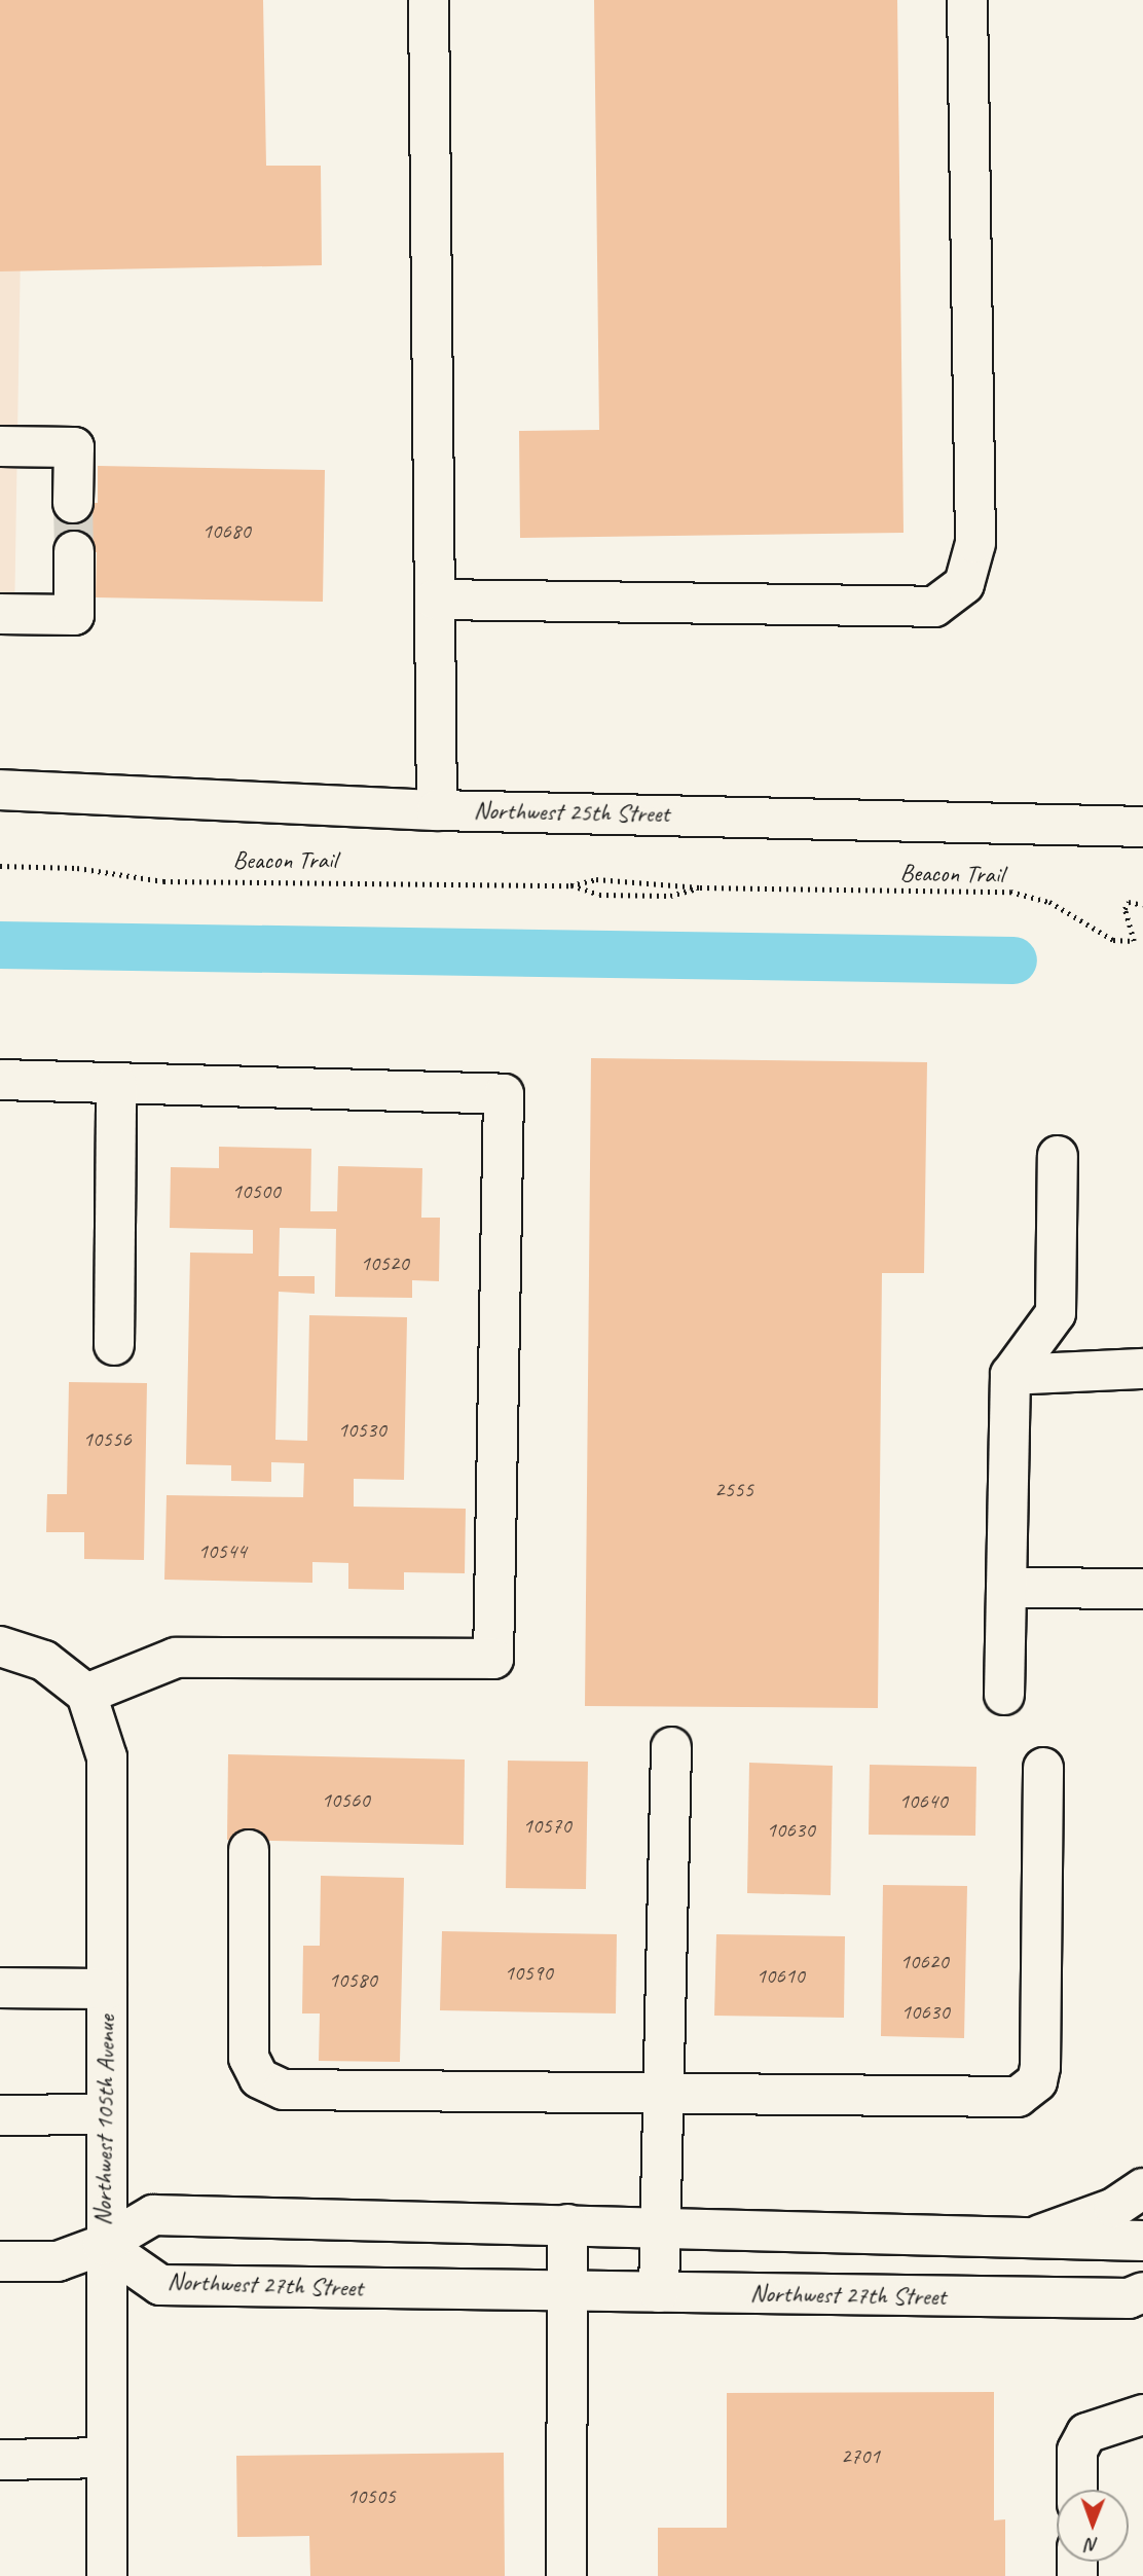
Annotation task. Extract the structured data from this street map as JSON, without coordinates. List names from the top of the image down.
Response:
{
  "streets": {
    "street": ["Northwest 25th Street", "Northwest 105th Avenue", "Northwest 27th Street"],
    "path": ["Beacon Trail"]
  },
  "crossings": [
    ["Northwest 105th Avenue", "Northwest 27th Street"]
  ],
  "house_numbers": [
    "10680",
    "10500",
    "10520",
    "10530",
    "10556",
    "2555",
    "10544",
    "10560",
    "10640",
    "10570",
    "10630",
    "10620",
    "10590",
    "10610",
    "10580",
    "10630",
    "2701",
    "10505"
  ],
  "north": "bottom"
}
